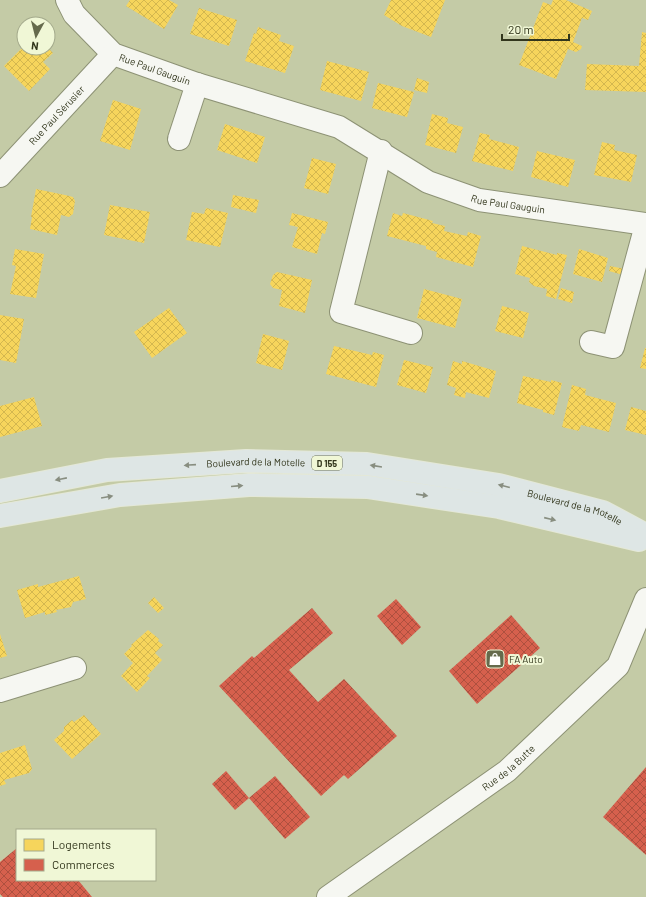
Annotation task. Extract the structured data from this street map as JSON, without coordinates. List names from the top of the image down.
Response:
{
  "streets": {
    "main road": ["D 155", "Boulevard de la Motelle"],
    "street": ["Rue Paul Gauguin", "Rue Paul Sérusier", "Rue de la Butte"]
  },
  "crossings": [
    ["Rue Paul Gauguin", "Rue Paul Sérusier"]
  ],
  "places": {
    "shop": ["FA Auto"]
  },
  "legend": ["Logements", "Commerces"],
  "scale_bar": "20 m",
  "north": "bottom"
}
